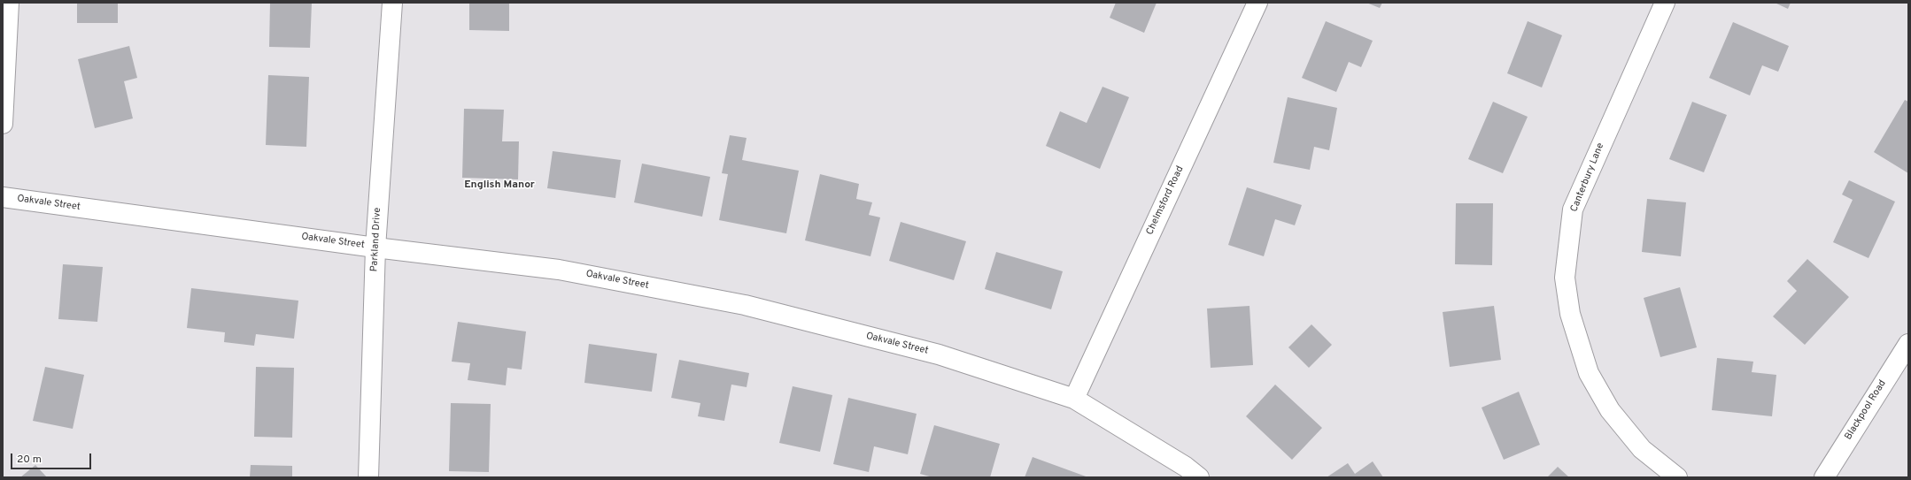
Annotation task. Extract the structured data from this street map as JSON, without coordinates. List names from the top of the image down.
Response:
{
  "streets": {
    "street": [
      "Canterbury Lane",
      "Chelmsford Road",
      "Oakvale Street",
      "Parkland Drive",
      "Blackpool Road"
    ]
  },
  "crossings": [
    ["Chelmsford Road", "Oakvale Street"],
    ["Oakvale Street", "Parkland Drive"]
  ],
  "districts": ["English Manor"],
  "scale_bar": "20 m"
}
